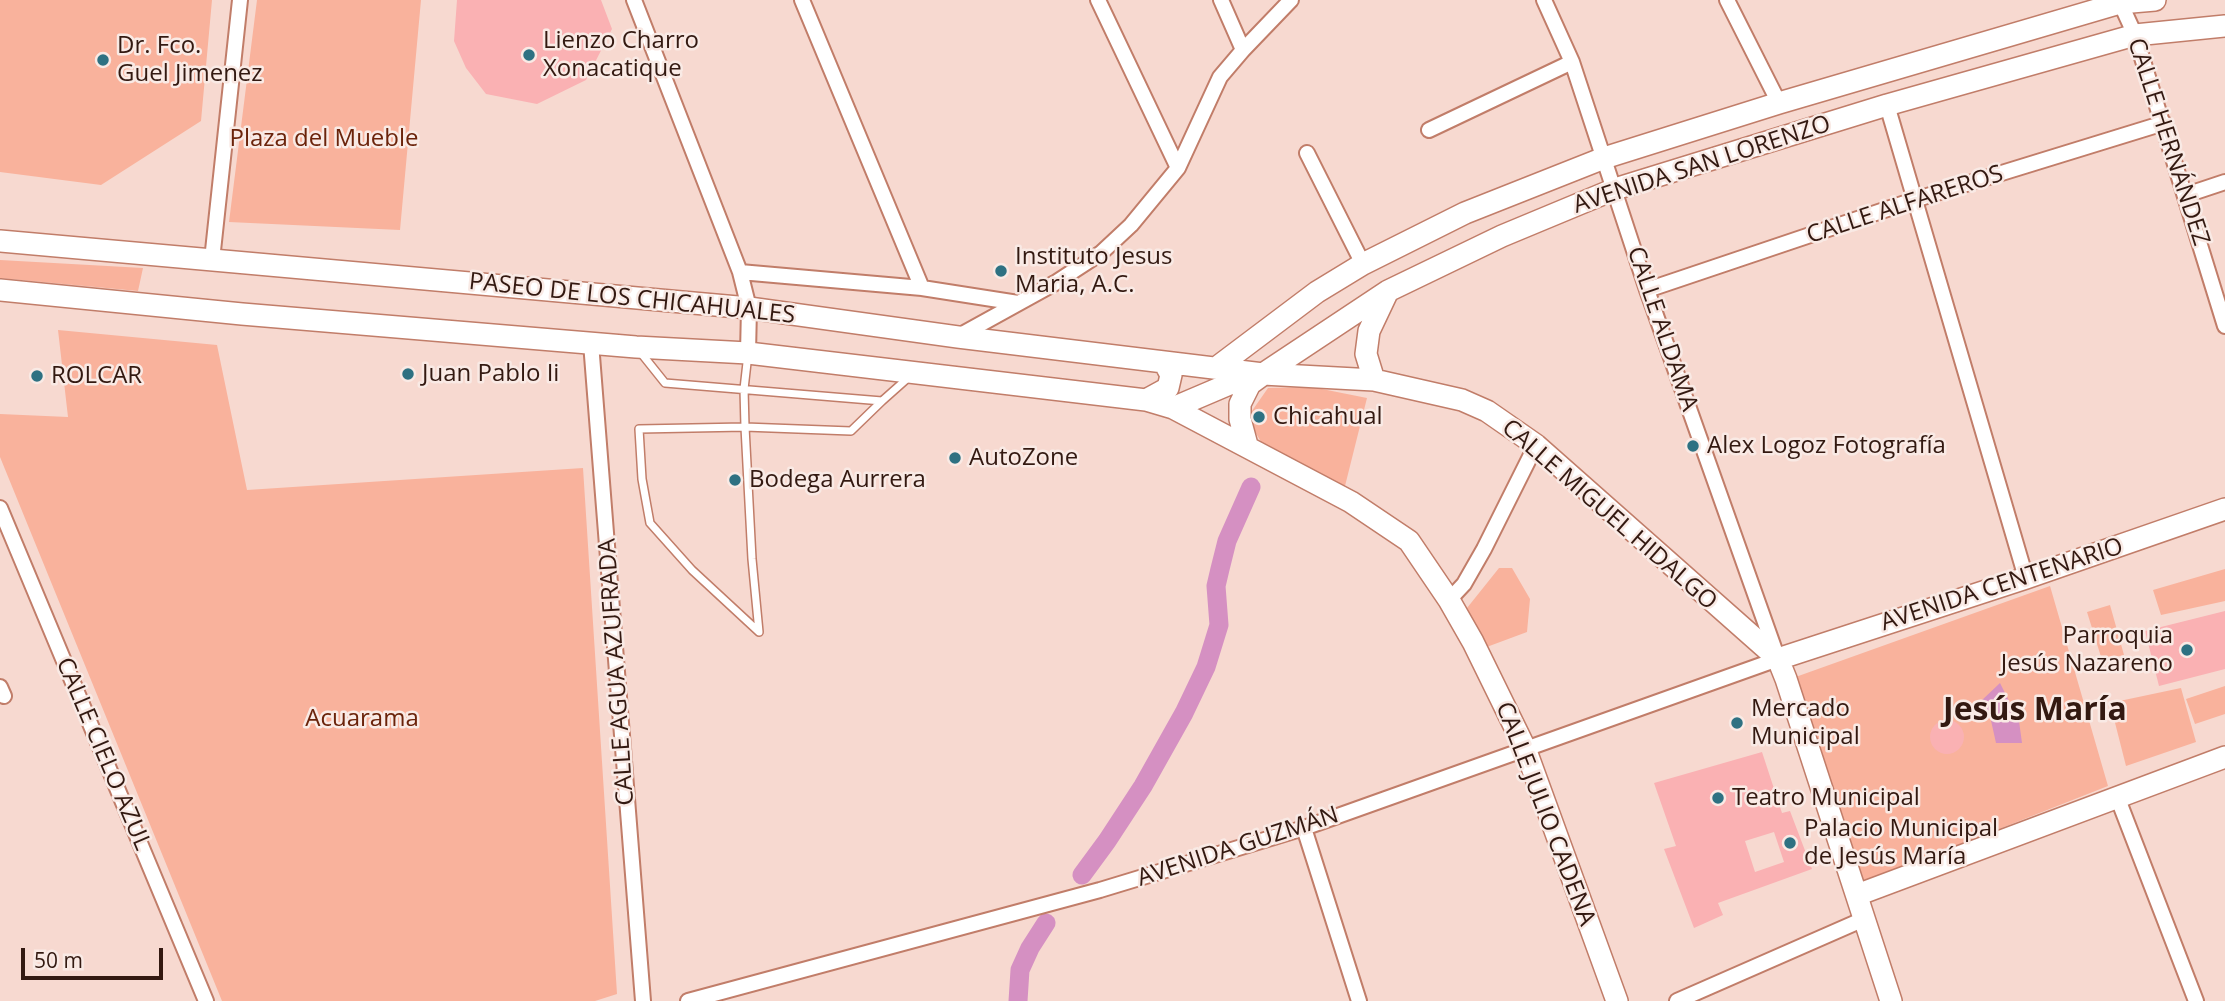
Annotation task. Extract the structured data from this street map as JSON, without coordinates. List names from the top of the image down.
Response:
{
  "streets": {
    "main road": [
      "AVENIDA SAN LORENZO",
      "PASEO DE LOS CHICAHUALES",
      "CALLE MIGUEL HIDALGO",
      "AVENIDA CENTENARIO",
      "CALLE JULIO CADENA"
    ],
    "street": [
      "CALLE HERNÁNDEZ",
      "CALLE ALFAREROS",
      "CALLE ALDAMA",
      "CALLE AGUA AZUFRADA",
      "CALLE CIELO AZUL",
      "AVENIDA GUZMÁN"
    ]
  },
  "crossings": [
    ["CALLE HERNÁNDEZ", "AVENIDA SAN LORENZO"],
    ["CALLE HERNÁNDEZ", "CALLE ALFAREROS"],
    ["AVENIDA SAN LORENZO", "PASEO DE LOS CHICAHUALES"],
    ["AVENIDA SAN LORENZO", "CALLE ALDAMA"],
    ["AVENIDA SAN LORENZO", "CALLE MIGUEL HIDALGO"],
    ["CALLE ALFAREROS", "CALLE ALDAMA"],
    ["PASEO DE LOS CHICAHUALES", "CALLE MIGUEL HIDALGO"],
    ["PASEO DE LOS CHICAHUALES", "CALLE AGUA AZUFRADA"],
    ["PASEO DE LOS CHICAHUALES", "CALLE JULIO CADENA"],
    ["CALLE ALDAMA", "CALLE MIGUEL HIDALGO"],
    ["CALLE ALDAMA", "AVENIDA CENTENARIO"],
    ["CALLE ALDAMA", "AVENIDA GUZMÁN"],
    ["CALLE MIGUEL HIDALGO", "AVENIDA CENTENARIO"],
    ["CALLE MIGUEL HIDALGO", "AVENIDA GUZMÁN"],
    ["AVENIDA CENTENARIO", "AVENIDA GUZMÁN"],
    ["CALLE JULIO CADENA", "AVENIDA GUZMÁN"]
  ],
  "districts": ["Jesús María"],
  "parks": ["Plaza del Mueble", "Acuarama"],
  "places": [
    "Lienzo Charro Xonacatique",
    "Dr. Fco. Guel Jimenez",
    "Instituto Jesus Maria, A.C.",
    "Juan Pablo Ii",
    "ROLCAR",
    "Chicahual",
    "Alex Logoz Fotografía",
    "AutoZone",
    "Bodega Aurrera",
    "Parroquia Jesús Nazareno",
    "Mercado Municipal",
    "Teatro Municipal",
    "Palacio Municipal de Jesús María"
  ],
  "scale_bar": "50 m"
}
